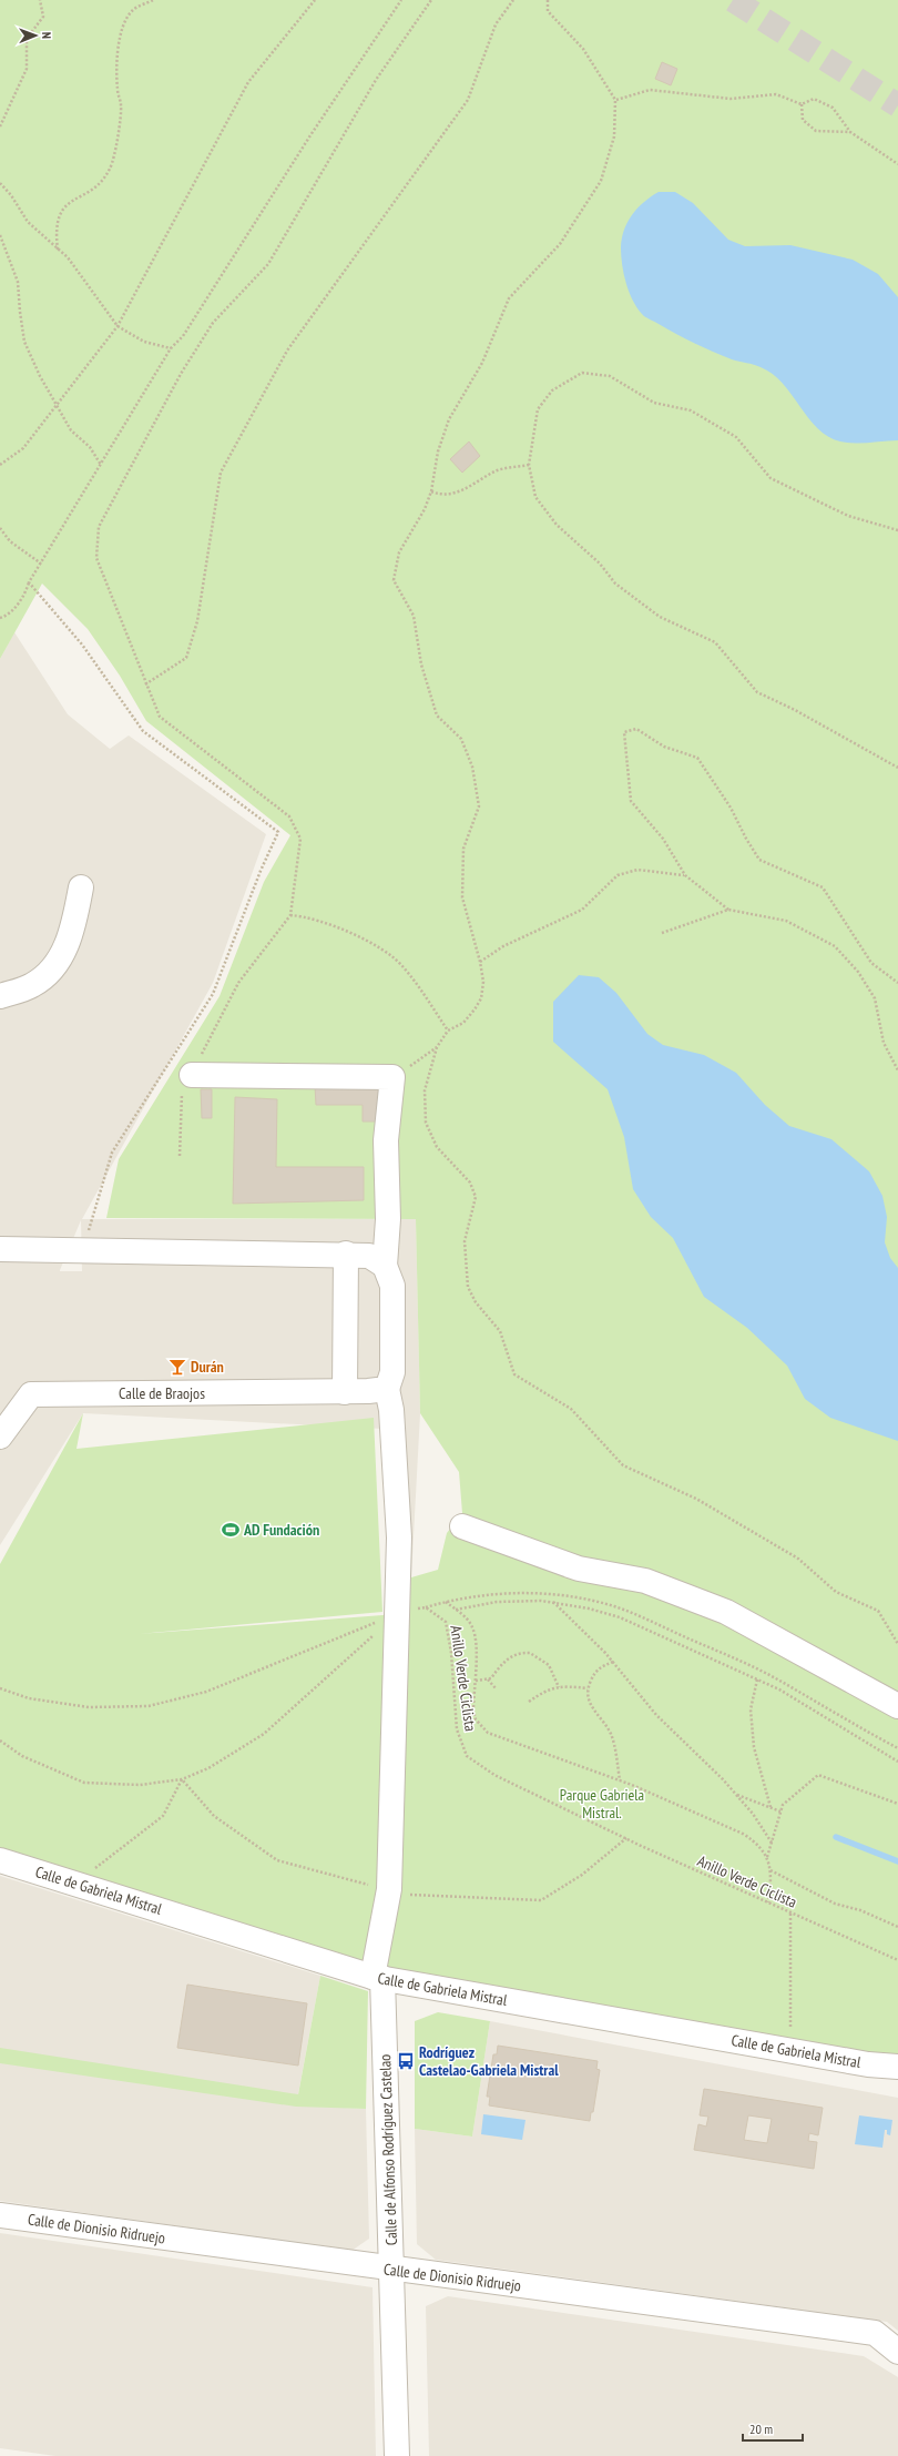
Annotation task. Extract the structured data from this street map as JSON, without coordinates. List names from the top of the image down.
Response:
{
  "streets": {
    "street": [
      "Calle de Braojos",
      "Calle de Gabriela Mistral",
      "Calle de Alfonso Rodríguez Castelao",
      "Calle de Dionisio Ridruejo"
    ],
    "path": ["Anillo Verde Ciclista"]
  },
  "crossings": [
    ["Calle de Braojos", "Calle de Alfonso Rodríguez Castelao"],
    ["Calle de Gabriela Mistral", "Calle de Alfonso Rodríguez Castelao"],
    ["Calle de Alfonso Rodríguez Castelao", "Calle de Dionisio Ridruejo"]
  ],
  "parks": ["Parque Gabriela Mistral."],
  "places": {
    "bar": ["Durán"],
    "sports": ["AD Fundación"],
    "bus stop": ["Rodríguez Castelao-Gabriela Mistral"]
  },
  "scale_bar": "20 m",
  "north": "right"
}
